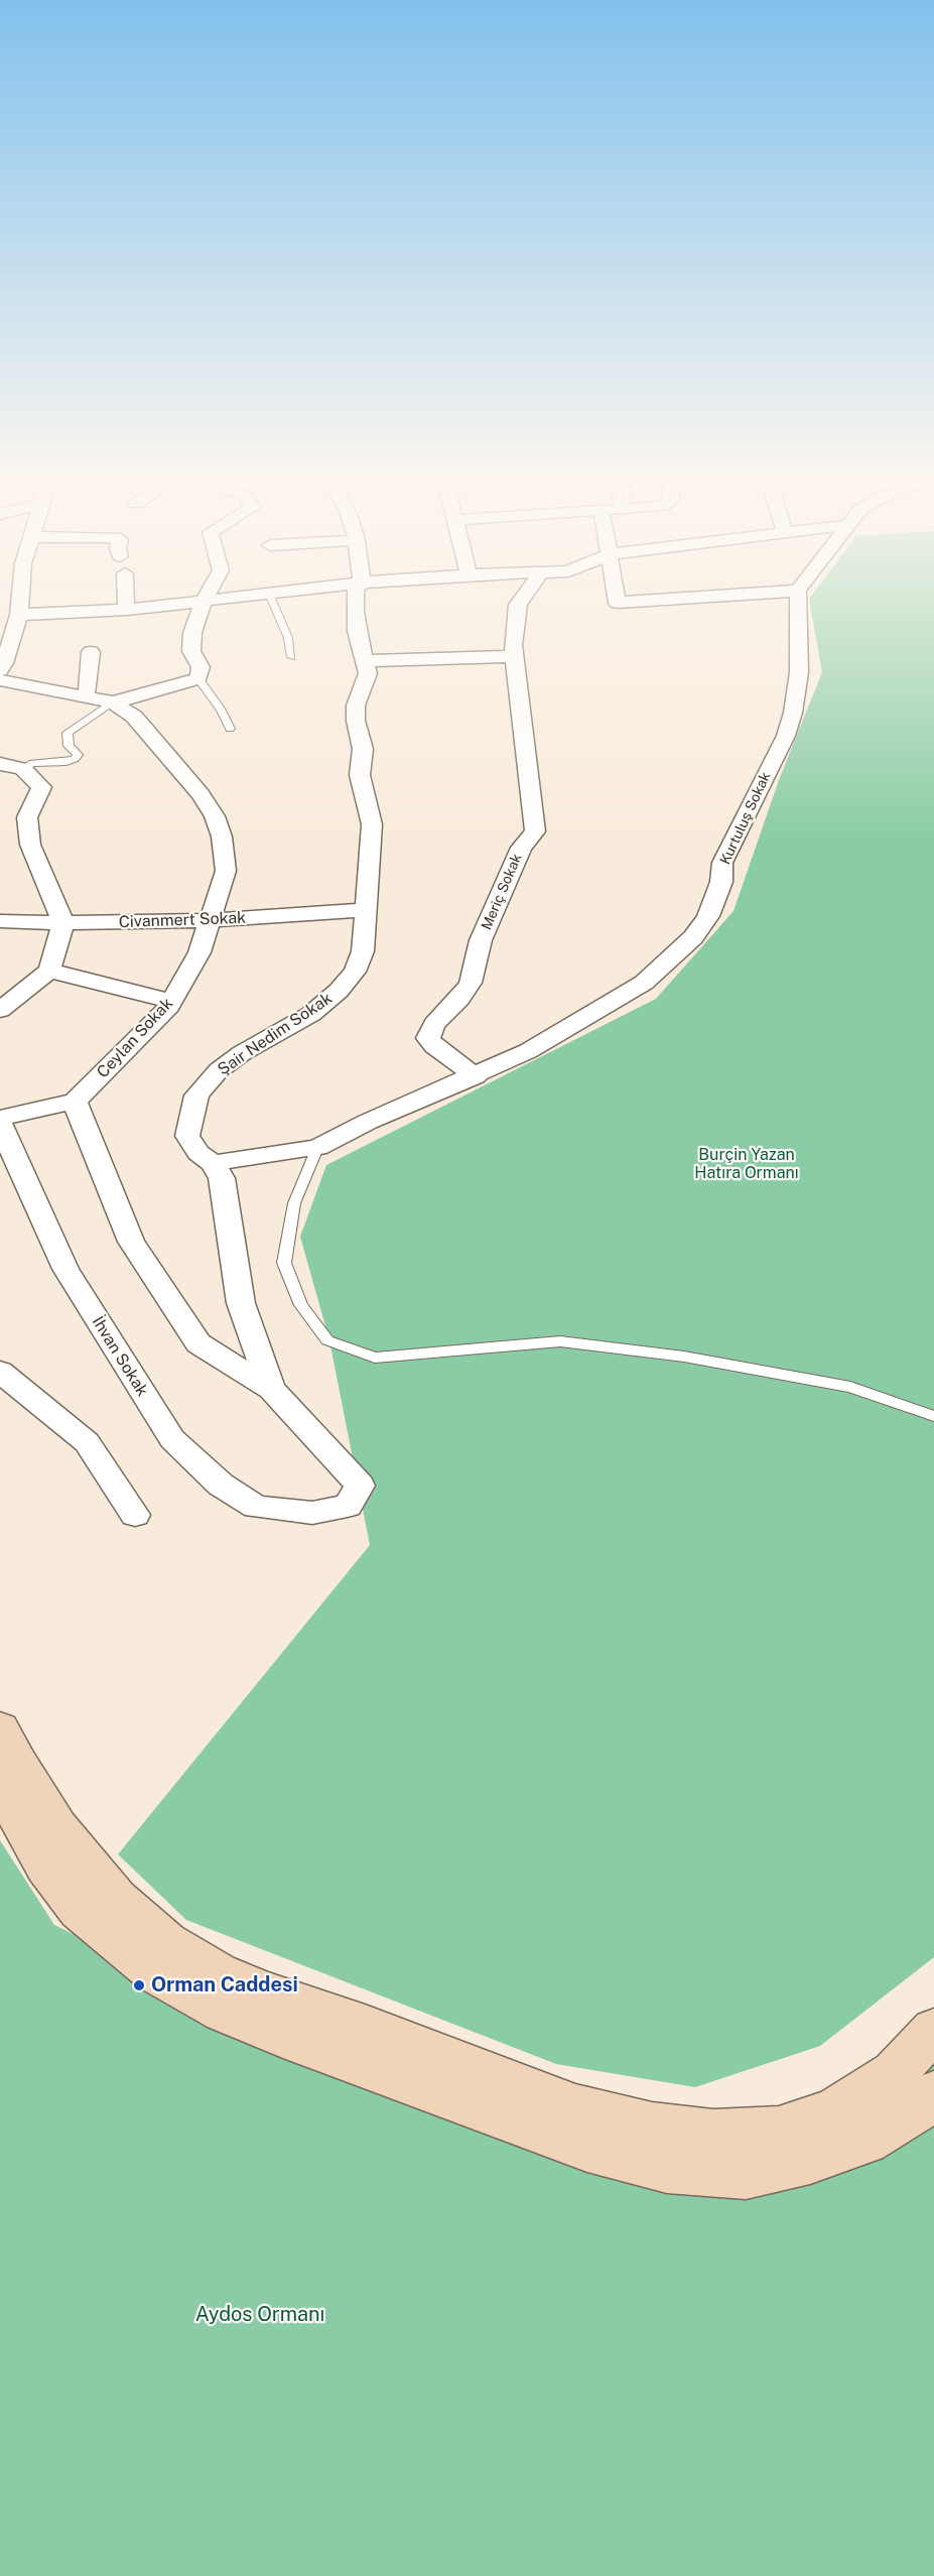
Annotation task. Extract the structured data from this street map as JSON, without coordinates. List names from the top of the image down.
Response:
{
  "streets": {
    "street": [
      "Kurtuluş Sokak",
      "Meriç Sokak",
      "Civanmert Sokak",
      "Şair Nedim Sokak",
      "Ceylan Sokak",
      "İhvan Sokak"
    ]
  },
  "crossings": [
    ["Kurtuluş Sokak", "Meriç Sokak"],
    ["Kurtuluş Sokak", "Şair Nedim Sokak"],
    ["Civanmert Sokak", "Şair Nedim Sokak"],
    ["Civanmert Sokak", "Ceylan Sokak"],
    ["Şair Nedim Sokak", "İhvan Sokak"]
  ],
  "parks": ["Burçin Yazan Hatıra Ormanı", "Aydos Ormanı"],
  "places": ["Orman Caddesi"]
}
